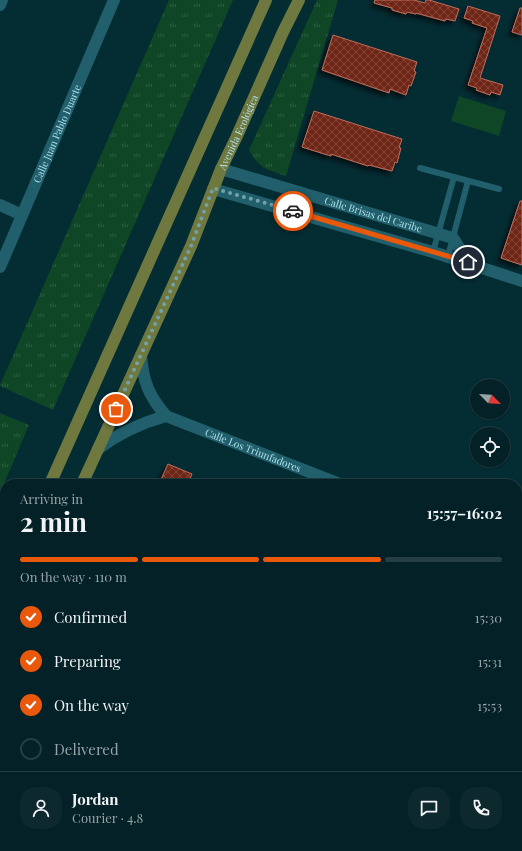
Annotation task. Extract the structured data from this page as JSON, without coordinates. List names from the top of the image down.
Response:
{
  "streets": {
    "main road": ["Avenida Ecológica"],
    "street": ["Calle Juan Pablo Duarte", "Calle Brisas del Caribe", "Calle Los Triunfadores"]
  },
  "crossings": [
    ["Avenida Ecológica", "Calle Brisas del Caribe"]
  ],
  "north": "bottom right",
  "page": {
    "heading": ["2 min", "Arriving in", "15:57–16:02"],
    "panel": ["Jordan", "Courier · 4.8"],
    "bar": "On the way · 110 m",
    "list": [
      ["Confirmed", "15:30"],
      ["Preparing", "15:31"],
      ["On the way", "15:53"],
      "Delivered"
    ]
  }
}
